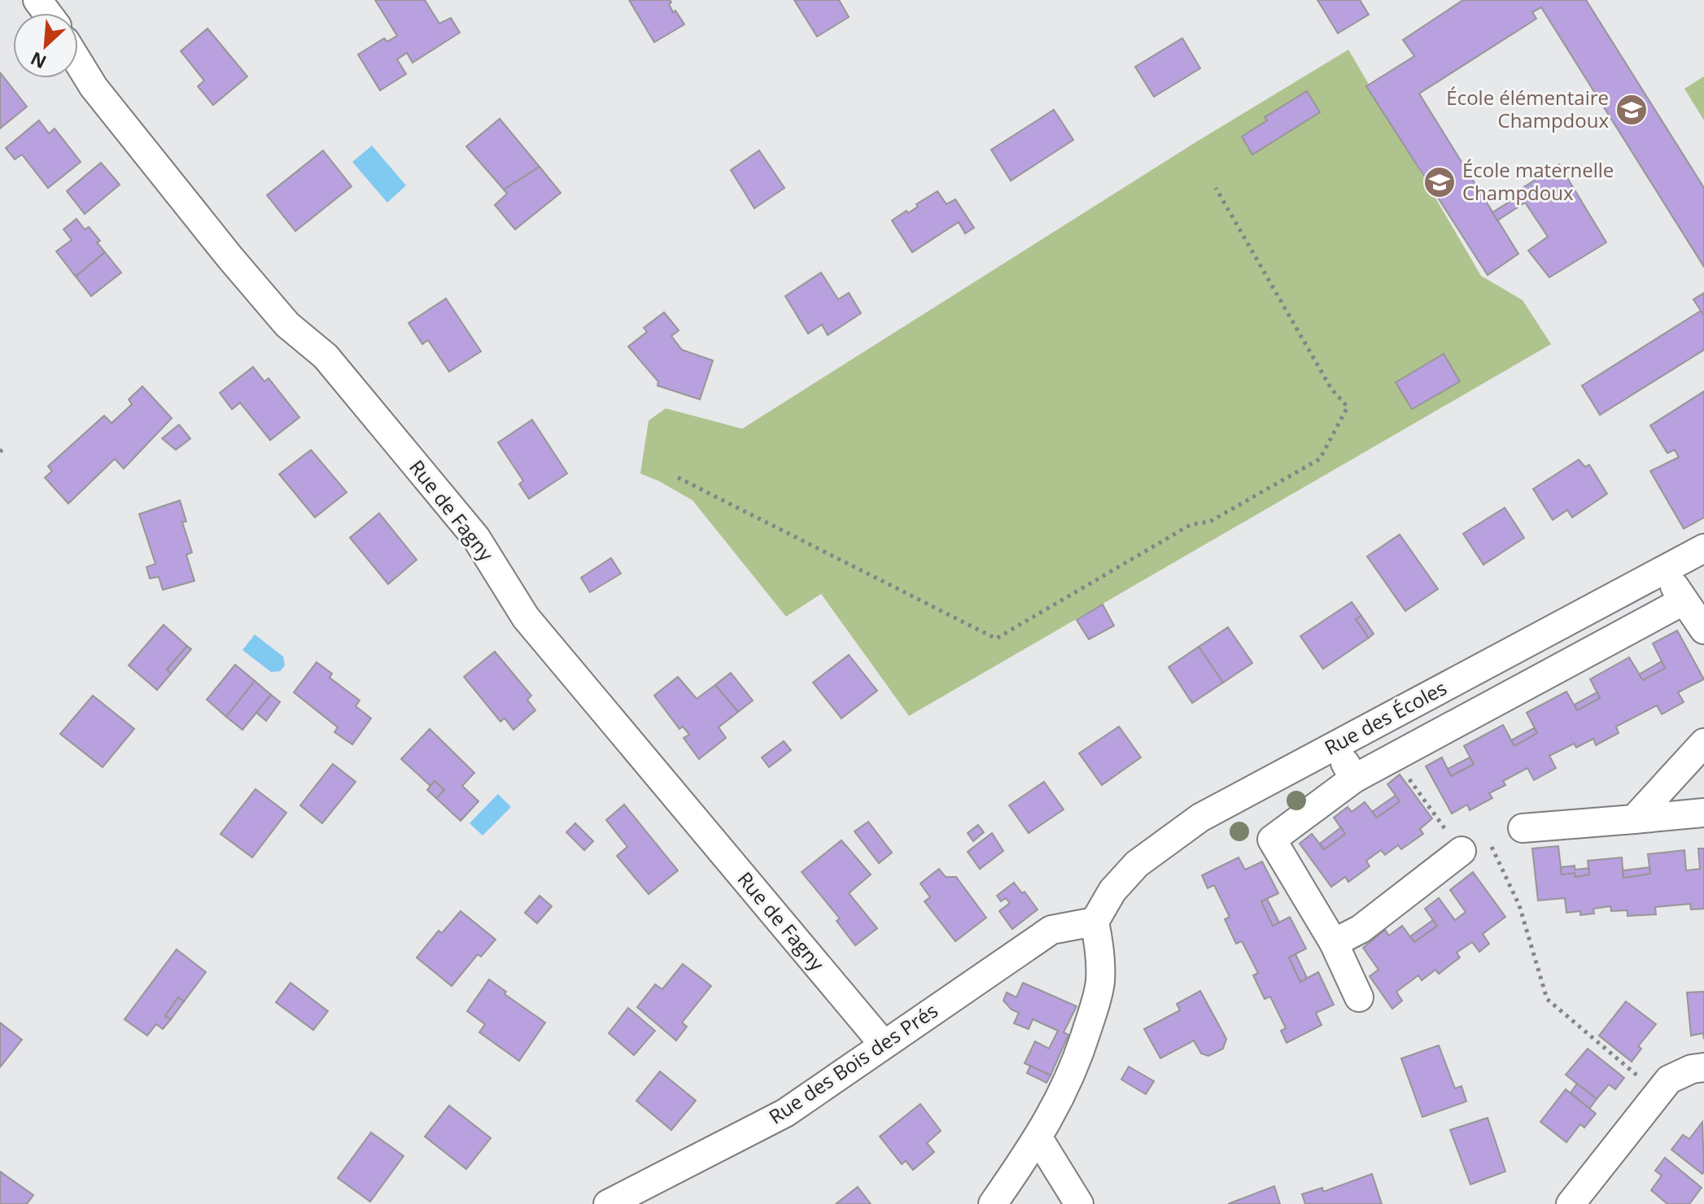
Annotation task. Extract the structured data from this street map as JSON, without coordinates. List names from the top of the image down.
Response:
{
  "streets": {
    "street": ["Rue de Fagny", "Rue des Écoles", "Rue des Bois des Prés"]
  },
  "crossings": [
    ["Rue de Fagny", "Rue des Bois des Prés"],
    ["Rue des Écoles", "Rue des Bois des Prés"]
  ],
  "places": {
    "school or university": ["École élémentaire Champdoux", "École maternelle Champdoux"]
  },
  "north": "bottom left"
}
